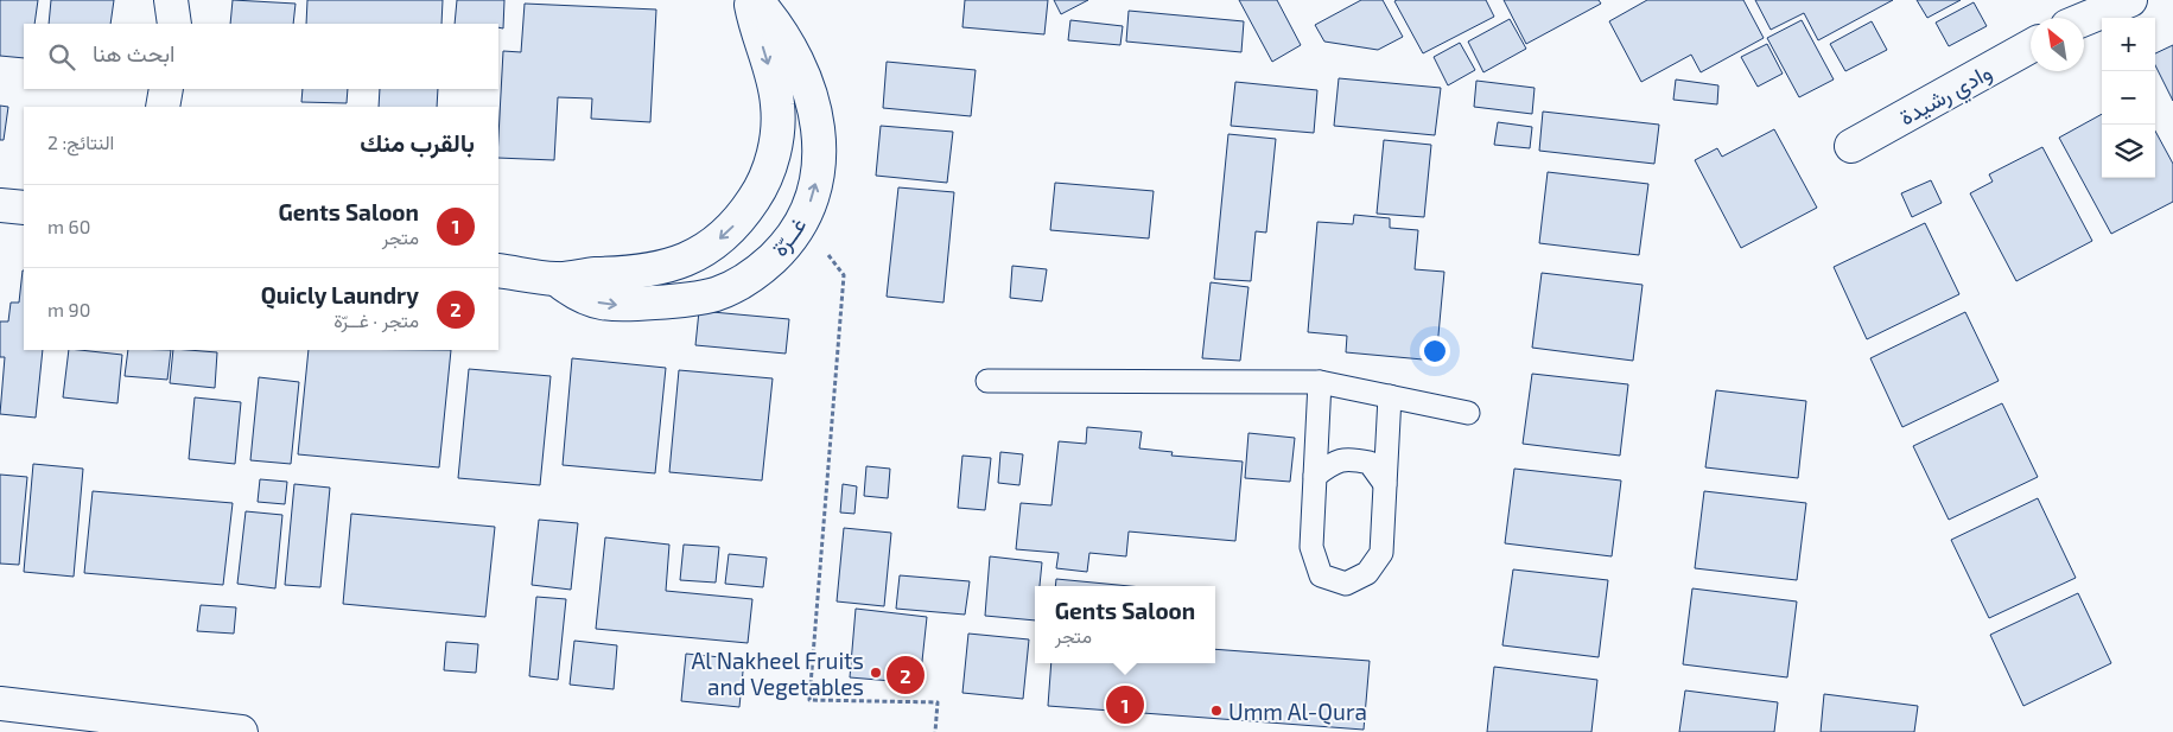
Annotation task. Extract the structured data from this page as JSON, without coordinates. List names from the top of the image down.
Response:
{
  "streets": {
    "street": ["وادي رشيدة", "غــرّة"]
  },
  "places": ["Al Nakheel Fruits and Vegetables", "Umm Al-Qura"],
  "north": "top left",
  "page": {
    "map_buttons": ["+", "−"],
    "search": "ابحث هنا",
    "heading": ["بالقرب منك", "النتائج: 2"],
    "list": [
      {
        "mark": "1",
        "name": "Gents Saloon",
        "note": "متجر",
        "value": "60 m"
      },
      {
        "mark": "2",
        "name": "Quicly Laundry",
        "note": "متجر · غــرّة",
        "value": "90 m"
      }
    ],
    "popup": ["Gents Saloon", "متجر"],
    "pins": ["2", "1"]
  }
}
